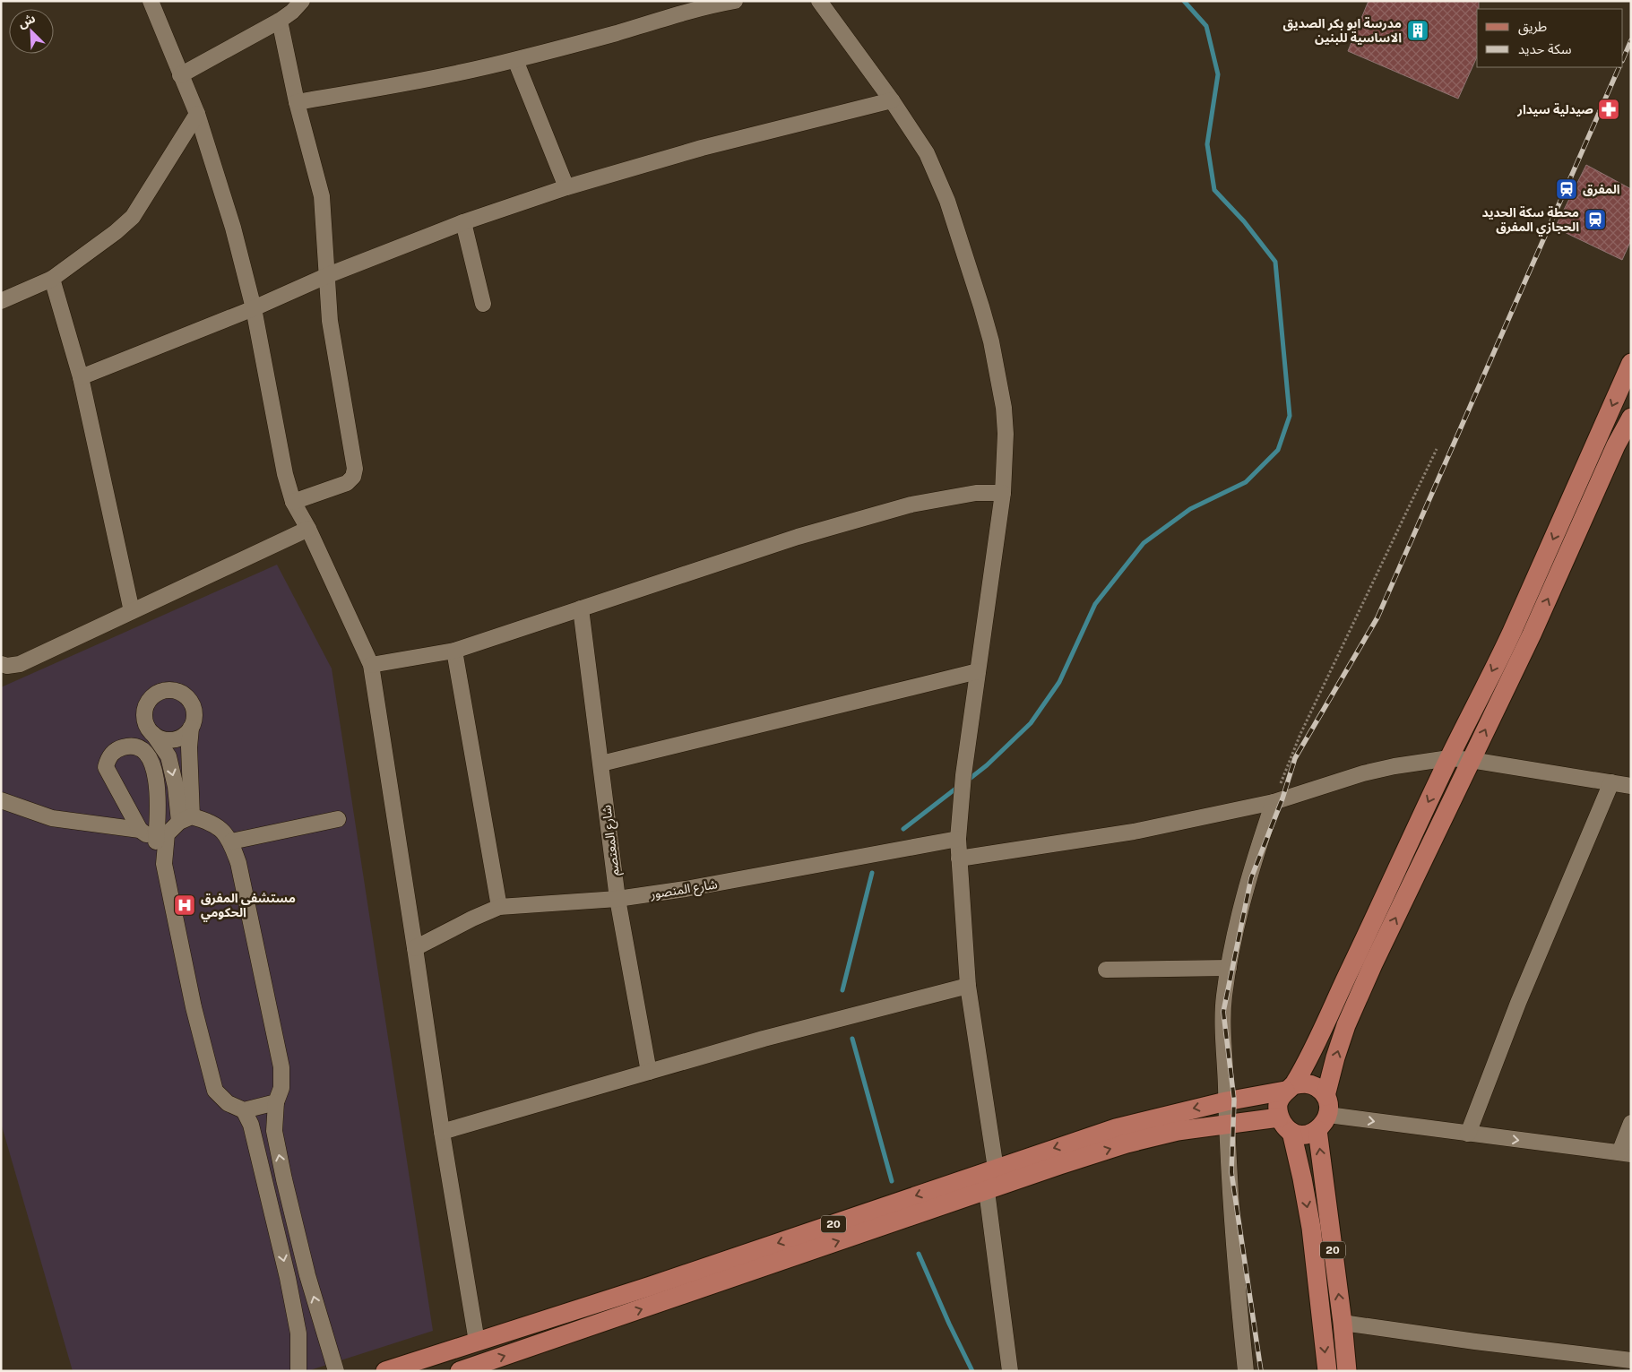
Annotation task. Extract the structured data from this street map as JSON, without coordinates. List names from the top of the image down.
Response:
{
  "streets": {
    "main road": ["20"],
    "street": ["شارع المعتصم", "شارع المنصور"]
  },
  "crossings": [
    ["شارع المعتصم", "شارع المنصور"]
  ],
  "places": {
    "building": ["مدرسة ابو بكر الصديق الاساسية للبنين"],
    "pharmacy": ["صيدلية سيدار"],
    "station": ["المفرق", "محطة سكة الحديد الحجازي المفرق"],
    "hospital": ["مستشفى المفرق الحكومي"]
  },
  "legend": ["طريق", "سكة حديد"],
  "north": "top left"
}
